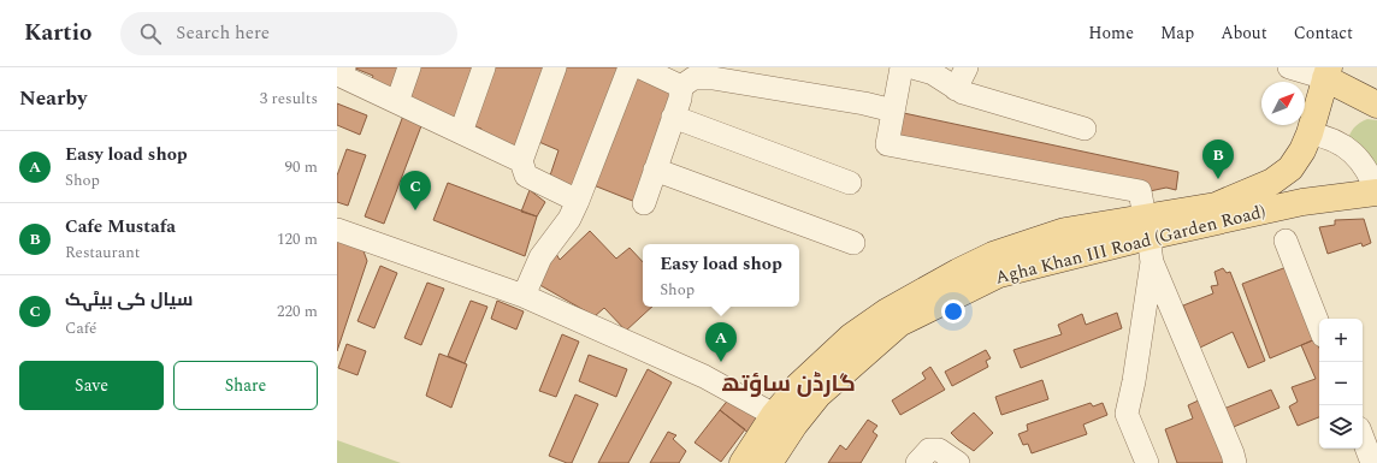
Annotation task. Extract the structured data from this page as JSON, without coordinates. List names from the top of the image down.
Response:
{
  "streets": {
    "main road": ["Agha Khan III Road (Garden Road)"]
  },
  "districts": ["گارڈن ساؤتھ"],
  "north": "top right",
  "page": {
    "header": "Kartio",
    "search": "Search here",
    "nav": [
      "Home",
      "Map",
      "About",
      "Contact"
    ],
    "heading": ["Nearby", "3 results"],
    "list": [
      {
        "mark": "A",
        "name": "Easy load shop",
        "note": "Shop",
        "value": "90 m"
      },
      {
        "mark": "B",
        "name": "Cafe Mustafa",
        "note": "Restaurant",
        "value": "120 m"
      },
      {
        "mark": "C",
        "name": "سیال کی بیٹہک",
        "note": "Café",
        "value": "220 m"
      }
    ],
    "pins": ["B", "C", "A"],
    "popup": ["Easy load shop", "Shop"],
    "map_buttons": ["+", "−"],
    "buttons": ["Save", "Share"]
  }
}
